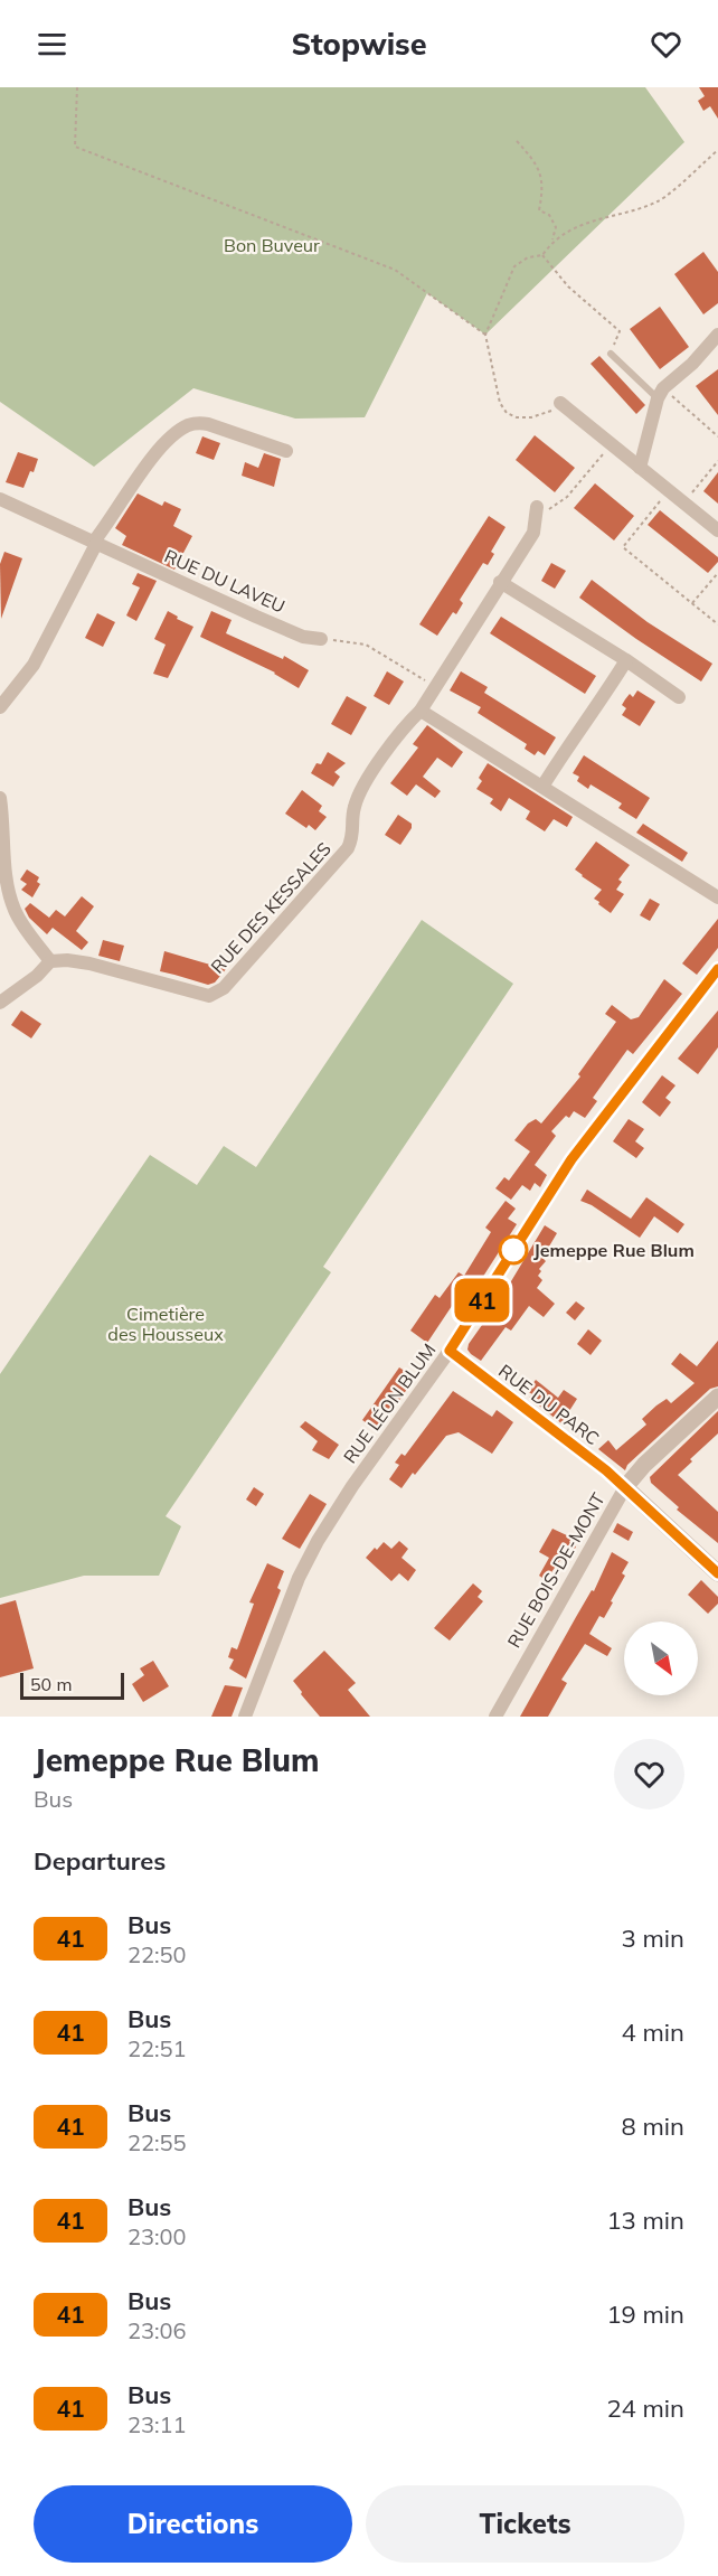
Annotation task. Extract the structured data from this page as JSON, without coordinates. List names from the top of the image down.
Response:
{
  "streets": {
    "street": [
      "RUE DU LAVEU",
      "RUE DES KESSALES",
      "RUE LÉON BLUM",
      "RUE DU PARC",
      "RUE BOIS-DE-MONT"
    ]
  },
  "crossings": [
    ["RUE LÉON BLUM", "RUE DU PARC"],
    ["RUE DU PARC", "RUE BOIS-DE-MONT"]
  ],
  "parks": ["Bon Buveur", "Cimetière des Housseux"],
  "places": ["Jemeppe Rue Blum"],
  "lines": ["bus line 41"],
  "scale_bar": "50 m",
  "north": "bottom right",
  "page": {
    "header": "Stopwise",
    "on_map": "41",
    "scale": "50 m",
    "heading": [
      ["Jemeppe Rue Blum", "Bus"],
      "Departures"
    ],
    "list": [
      {
        "mark": "41",
        "name": "Bus",
        "note": "22:50",
        "value": "3 min"
      },
      {
        "mark": "41",
        "name": "Bus",
        "note": "22:51",
        "value": "4 min"
      },
      {
        "mark": "41",
        "name": "Bus",
        "note": "22:55",
        "value": "8 min"
      },
      {
        "mark": "41",
        "name": "Bus",
        "note": "23:00",
        "value": "13 min"
      },
      {
        "mark": "41",
        "name": "Bus",
        "note": "23:06",
        "value": "19 min"
      },
      {
        "mark": "41",
        "name": "Bus",
        "note": "23:11",
        "value": "24 min"
      }
    ],
    "buttons": ["Directions", "Tickets"]
  }
}
